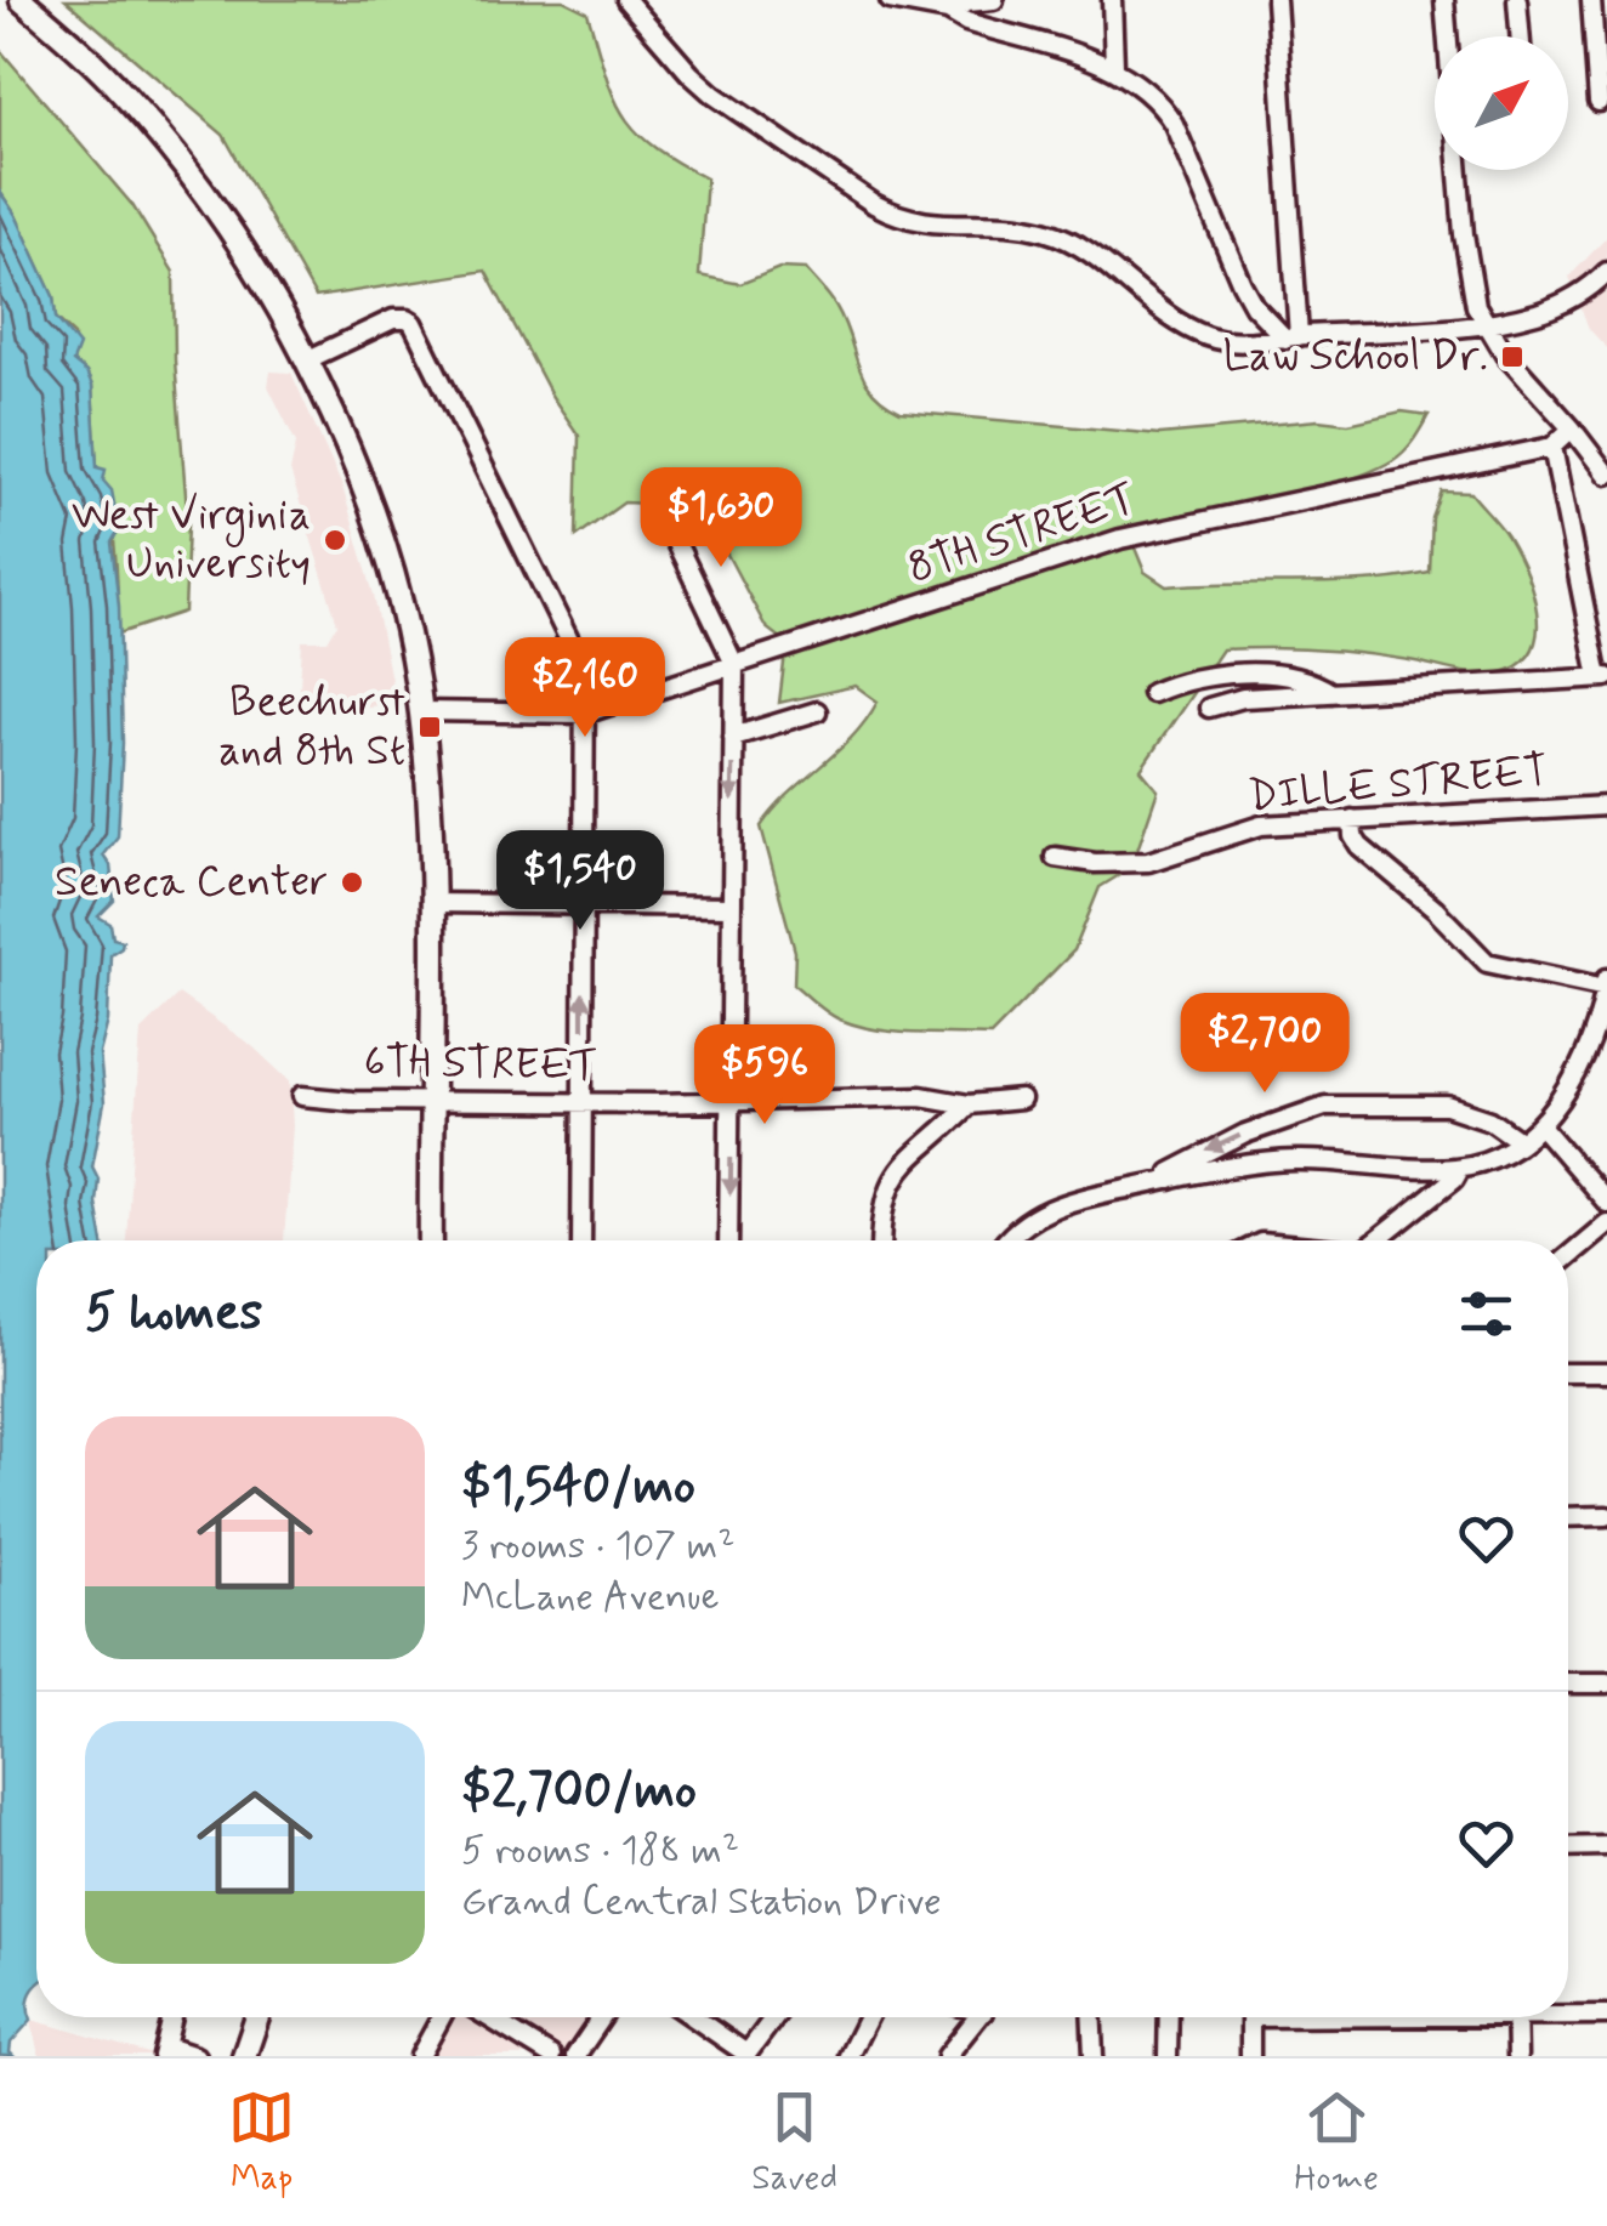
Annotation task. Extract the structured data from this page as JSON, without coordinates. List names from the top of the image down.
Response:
{
  "streets": {
    "street": ["8TH STREET", "DILLE STREET", "6TH STREET"]
  },
  "places": {
    "transit": ["Law School Dr.", "Beechurst and 8th St"],
    "other": ["West Virginia University", "Seneca Center"]
  },
  "north": "top right",
  "page": {
    "price": [
      "$1,630",
      "$2,160",
      "$1,540",
      "$2,700",
      "$596"
    ],
    "heading": "5 homes",
    "list": [
      {
        "name": "$1,540/mo",
        "note": "3 rooms · 107 m² · McLane Avenue"
      },
      {
        "name": "$2,700/mo",
        "note": "5 rooms · 188 m² · Grand Central Station Drive"
      }
    ],
    "tabs": ["Map", "Saved", "Home"]
  }
}
